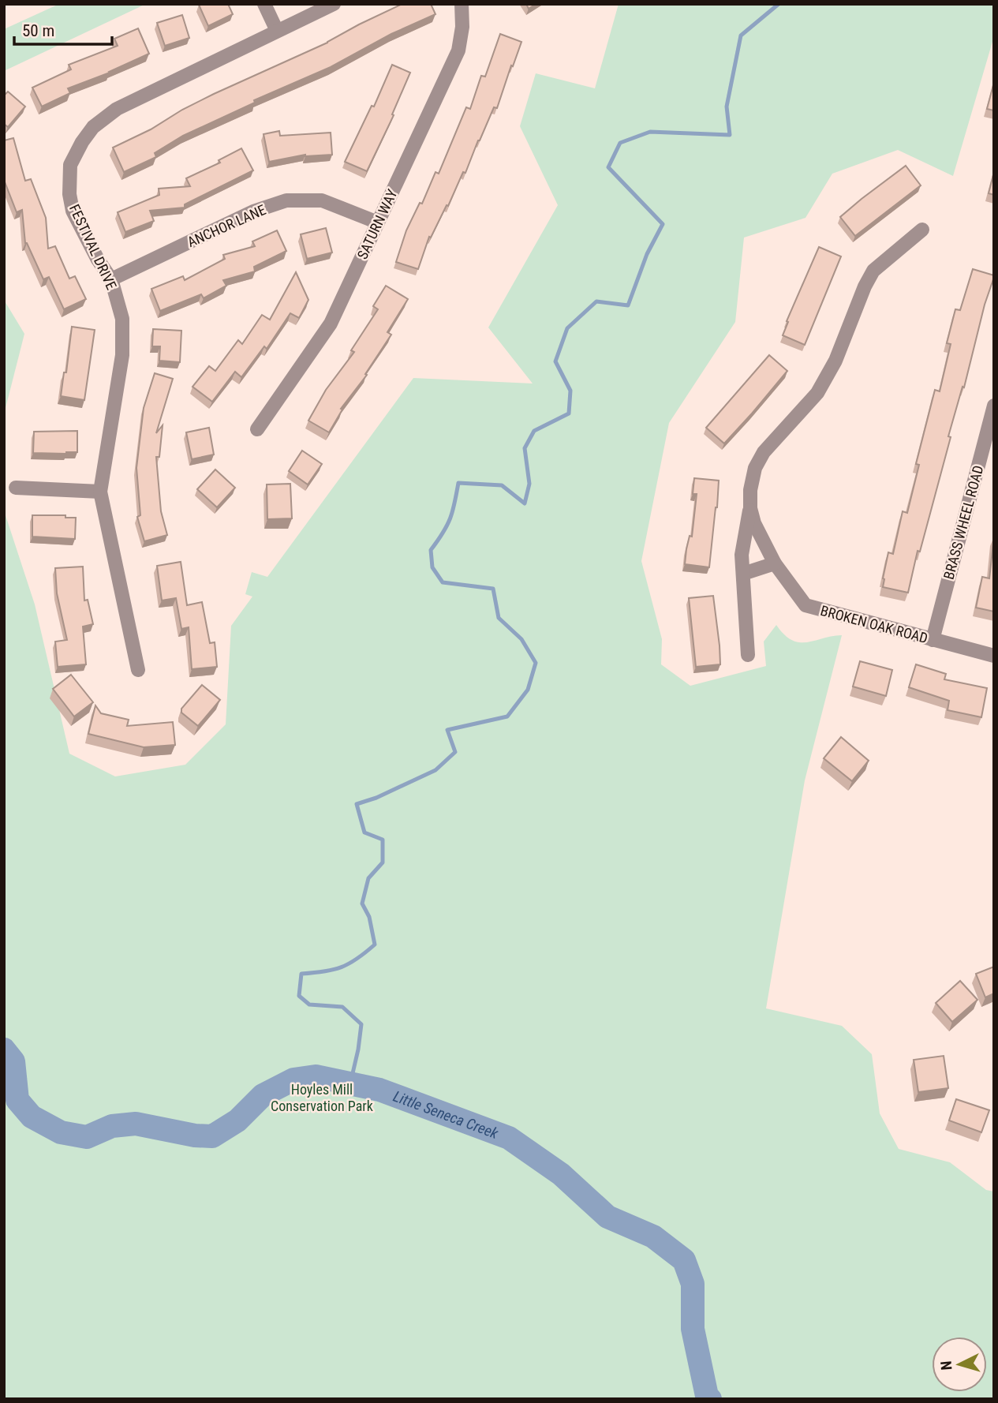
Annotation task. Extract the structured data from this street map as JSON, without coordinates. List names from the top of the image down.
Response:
{
  "streets": {
    "street": [
      "SATURN WAY",
      "ANCHOR LANE",
      "FESTIVAL DRIVE",
      "BRASS WHEEL ROAD",
      "BROKEN OAK ROAD"
    ]
  },
  "crossings": [
    ["SATURN WAY", "ANCHOR LANE"],
    ["ANCHOR LANE", "FESTIVAL DRIVE"],
    ["BRASS WHEEL ROAD", "BROKEN OAK ROAD"]
  ],
  "water": ["Little Seneca Creek"],
  "parks": ["Hoyles Mill Conservation Park"],
  "scale_bar": "50 m",
  "north": "left"
}
